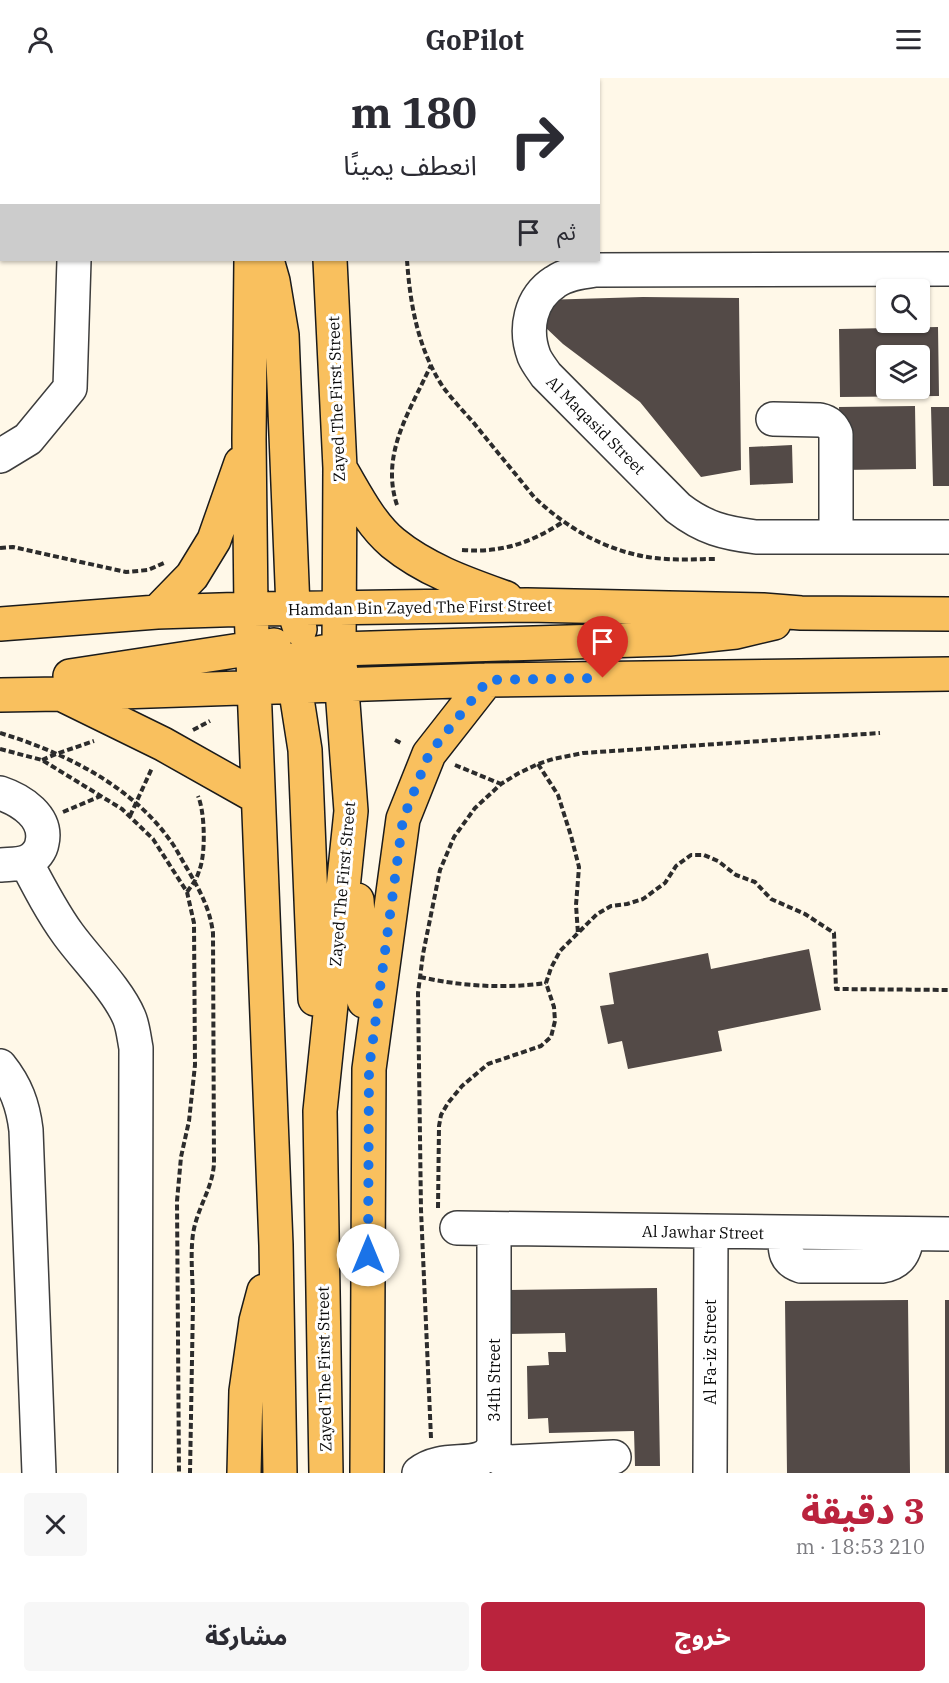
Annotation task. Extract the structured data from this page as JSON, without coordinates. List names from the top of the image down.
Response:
{
  "streets": {
    "main road": ["Zayed The First Street", "Hamdan Bin Zayed The First Street"],
    "street": [
      "Al Maqasid Street",
      "Al Jawhar Street",
      "Al Fa-iz Street",
      "34th Street"
    ]
  },
  "crossings": [
    ["Zayed The First Street", "Hamdan Bin Zayed The First Street"],
    ["Al Jawhar Street", "Al Fa-iz Street"],
    ["Al Jawhar Street", "34th Street"]
  ],
  "page": {
    "header": "GoPilot",
    "turn": ["180 m", "انعطف يمينًا"],
    "then": "ثم",
    "heading": ["3 دقيقة", "210 m · 18:53"],
    "buttons": ["خروج", "مشاركة"]
  }
}
